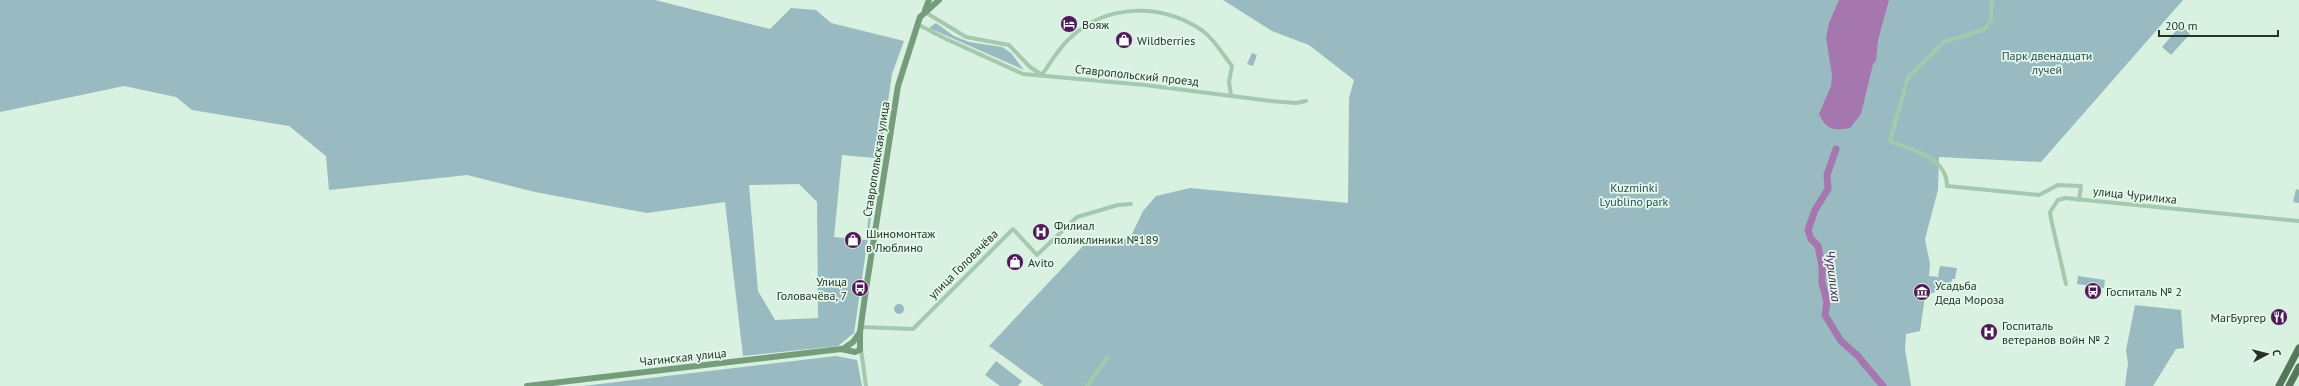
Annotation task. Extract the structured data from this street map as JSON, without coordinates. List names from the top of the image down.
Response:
{
  "streets": {
    "street": [
      "Ставропольский проезд",
      "Ставропольская улица",
      "улица Чурилиха",
      "улица Головачёва",
      "Чагинская улица"
    ]
  },
  "crossings": [
    ["Ставропольский проезд", "Ставропольская улица"],
    ["Ставропольская улица", "улица Головачёва"],
    ["Ставропольская улица", "Чагинская улица"]
  ],
  "water": ["Чурилиха"],
  "parks": ["Парк двенадцати лучей", "Kuzminki Lyublino park"],
  "places": {
    "hotel": ["Вояж"],
    "shop": ["Wildberries", "Шиномонтаж в Люблино", "Avito"],
    "hospital": ["Филиал поликлиники №189", "Госпиталь ветеранов войн № 2"],
    "bus stop": ["Улица Головачёва, 7", "Госпиталь № 2"],
    "museum": ["Усадьба Деда Мороза"],
    "restaurant": ["МагБургер"]
  },
  "scale_bar": "200 m",
  "north": "right"
}
